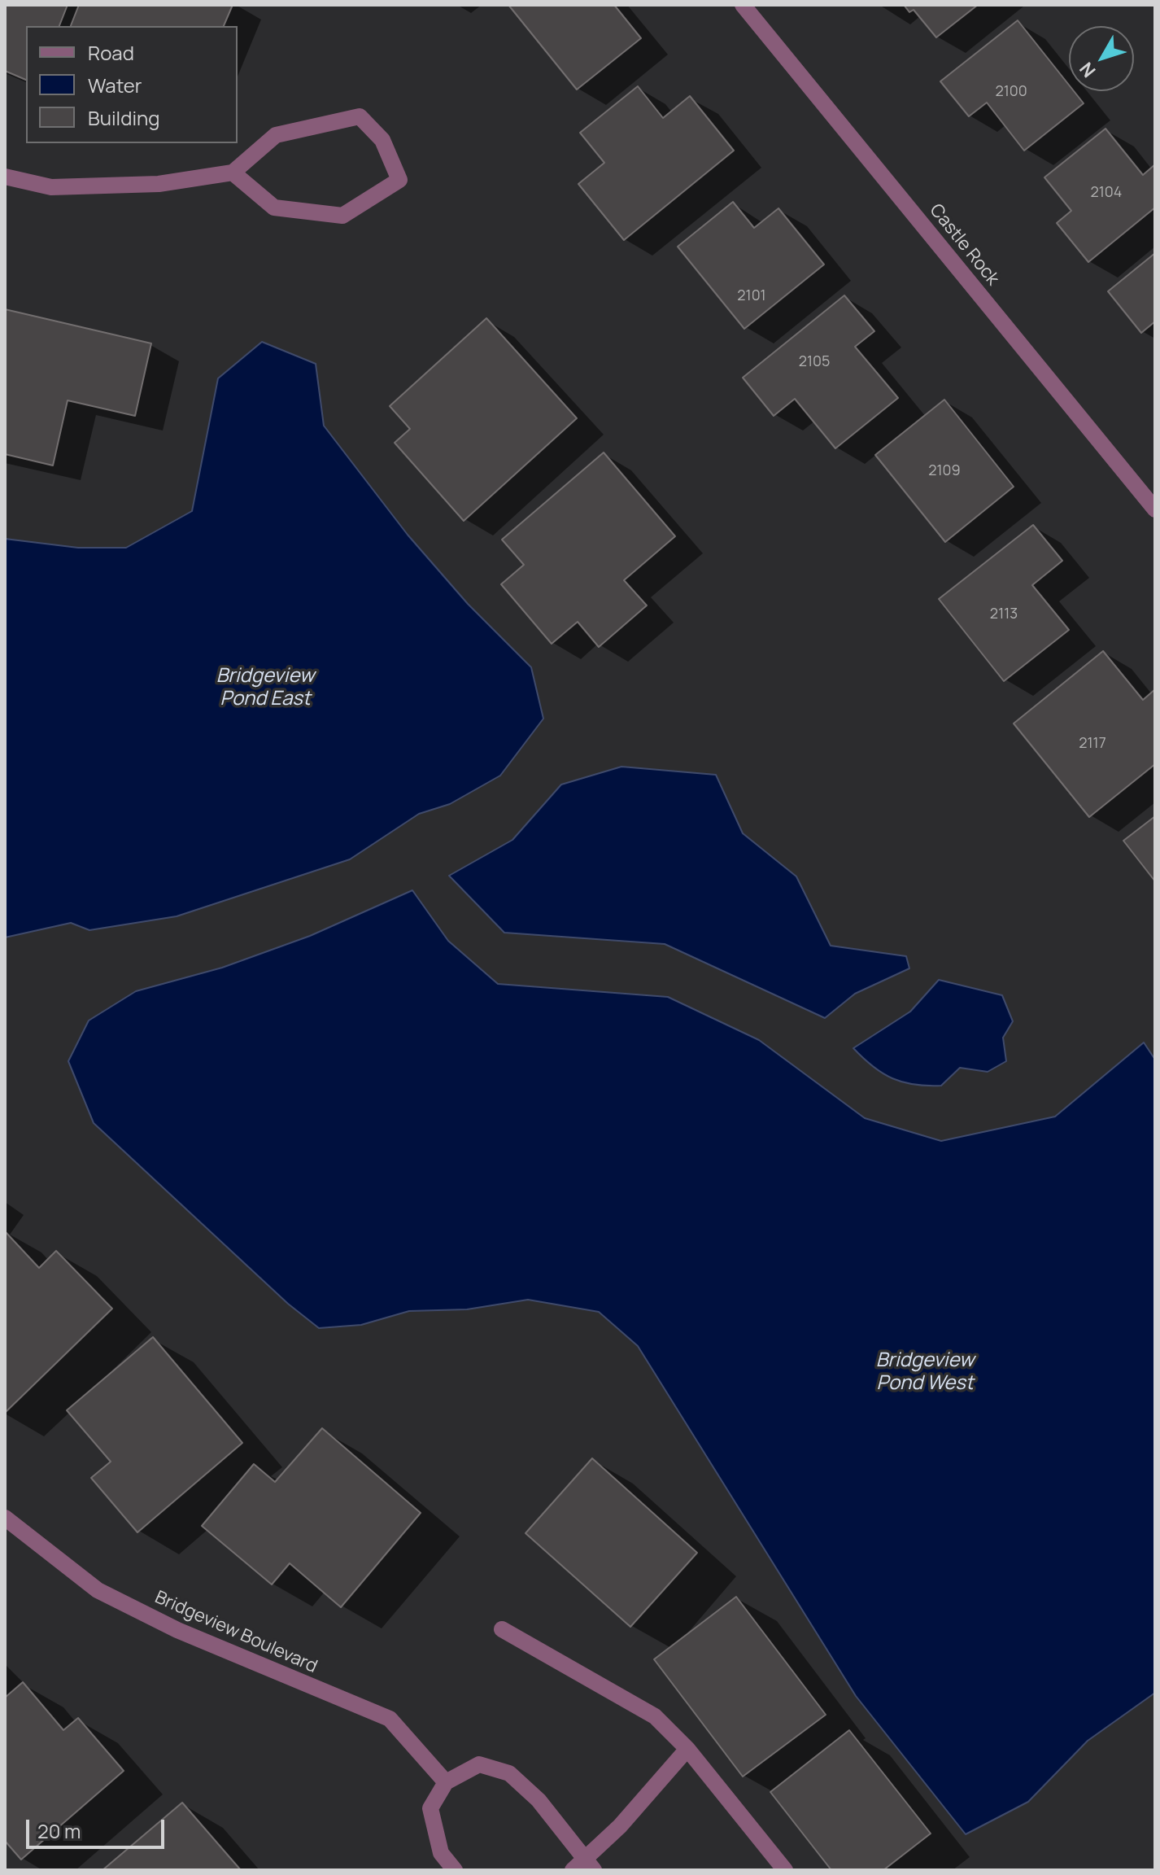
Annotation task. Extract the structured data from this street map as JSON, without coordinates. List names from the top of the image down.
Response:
{
  "streets": {
    "street": ["Castle Rock", "Bridgeview Boulevard"]
  },
  "water": ["Bridgeview Pond East", "Bridgeview Pond West"],
  "house_numbers": [
    "2100",
    "2104",
    "2101",
    "2105",
    "2109",
    "2113",
    "2117"
  ],
  "legend": ["Road", "Water", "Building"],
  "scale_bar": "20 m",
  "north": "bottom left"
}
